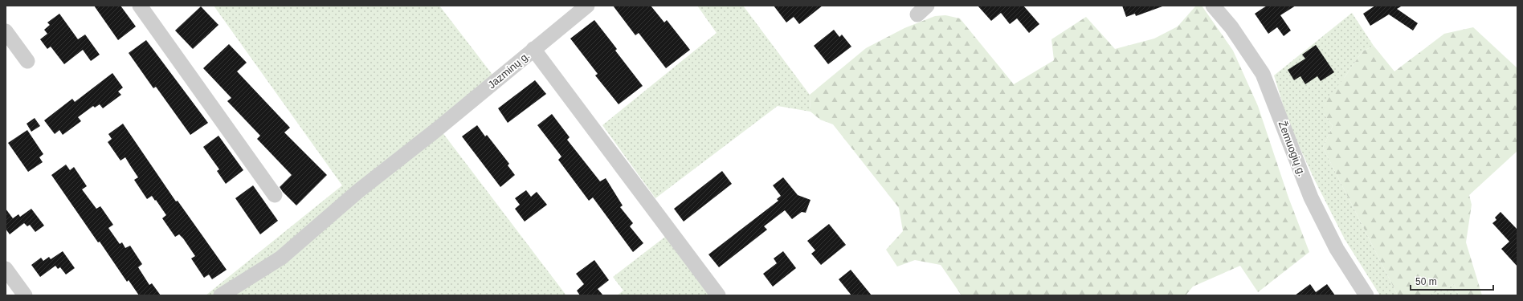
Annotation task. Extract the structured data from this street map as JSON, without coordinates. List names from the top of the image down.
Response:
{
  "streets": {
    "street": ["Jazminų g.", "Žemuogių g."]
  },
  "scale_bar": "50 m"
}
